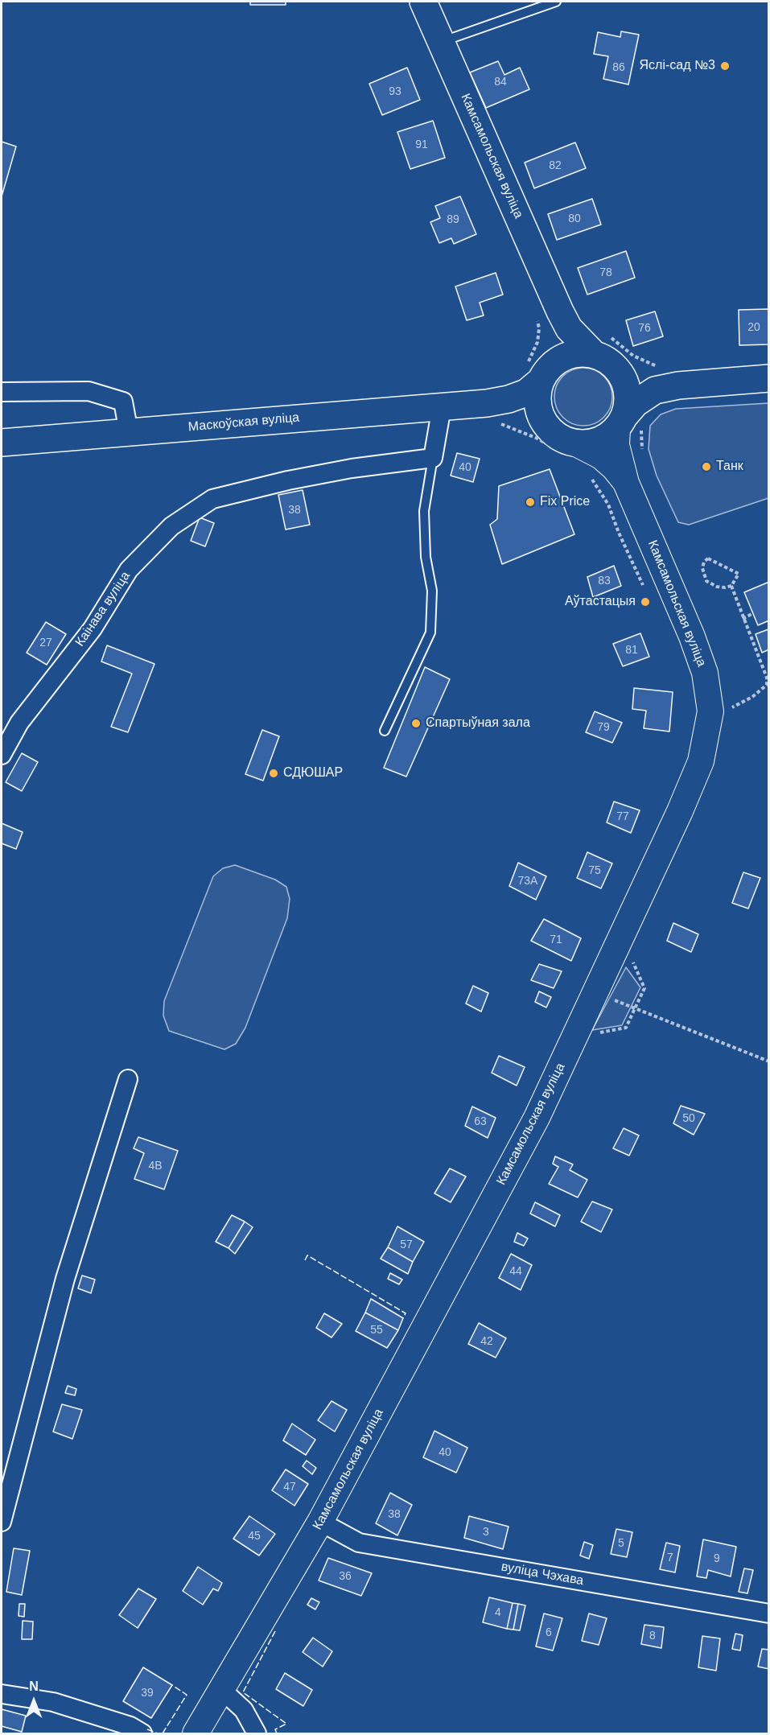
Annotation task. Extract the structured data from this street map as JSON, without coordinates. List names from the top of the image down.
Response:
{
  "streets": {
    "main road": ["Камсамольская вуліца", "Маскоўская вуліца"],
    "street": ["Каінава вуліца", "вуліца Чэхава"]
  },
  "crossings": [
    ["Камсамольская вуліца", "Маскоўская вуліца"],
    ["Камсамольская вуліца", "вуліца Чэхава"]
  ],
  "places": [
    "Яслі-сад №3",
    "Танк",
    "Fix Price",
    "Аўтастацыя",
    "Спартыўная зала",
    "СДЮШАР"
  ],
  "house_numbers": [
    "86",
    "84",
    "93",
    "91",
    "82",
    "80",
    "89",
    "78",
    "20",
    "76",
    "40",
    "38",
    "83",
    "27",
    "81",
    "79",
    "77",
    "75",
    "73А",
    "71",
    "50",
    "63",
    "4В",
    "57",
    "44",
    "55",
    "42",
    "40",
    "47",
    "38",
    "3",
    "45",
    "5",
    "7",
    "9",
    "36",
    "4",
    "6",
    "8",
    "39"
  ],
  "north": "top"
}
